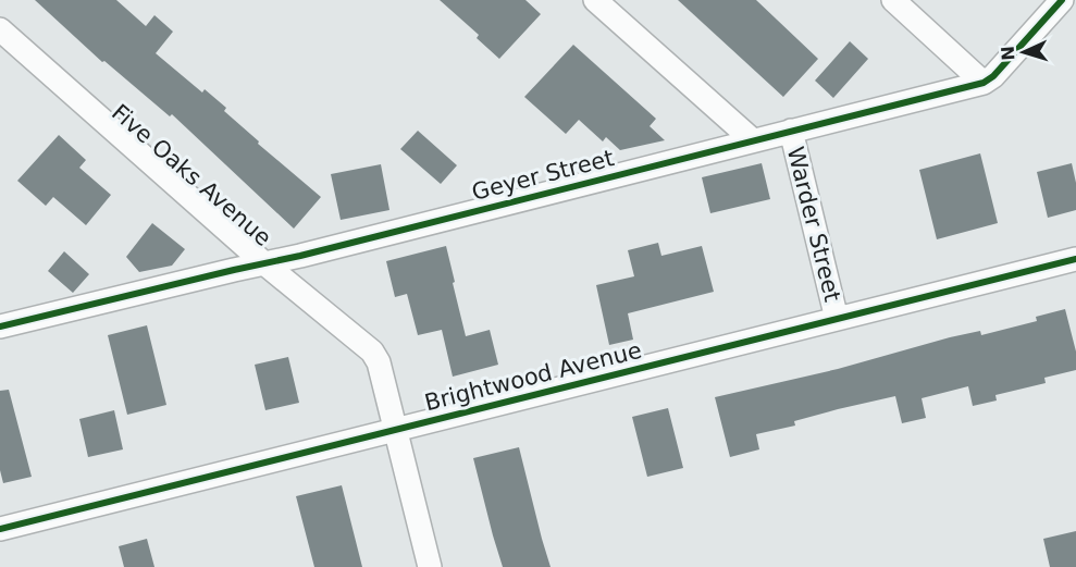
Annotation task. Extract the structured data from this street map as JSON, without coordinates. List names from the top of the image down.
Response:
{
  "streets": {
    "street": [
      "Five Oaks Avenue",
      "Geyer Street",
      "Warder Street",
      "Brightwood Avenue"
    ]
  },
  "crossings": [
    ["Five Oaks Avenue", "Geyer Street"],
    ["Five Oaks Avenue", "Brightwood Avenue"],
    ["Geyer Street", "Warder Street"],
    ["Warder Street", "Brightwood Avenue"]
  ],
  "north": "left"
}
